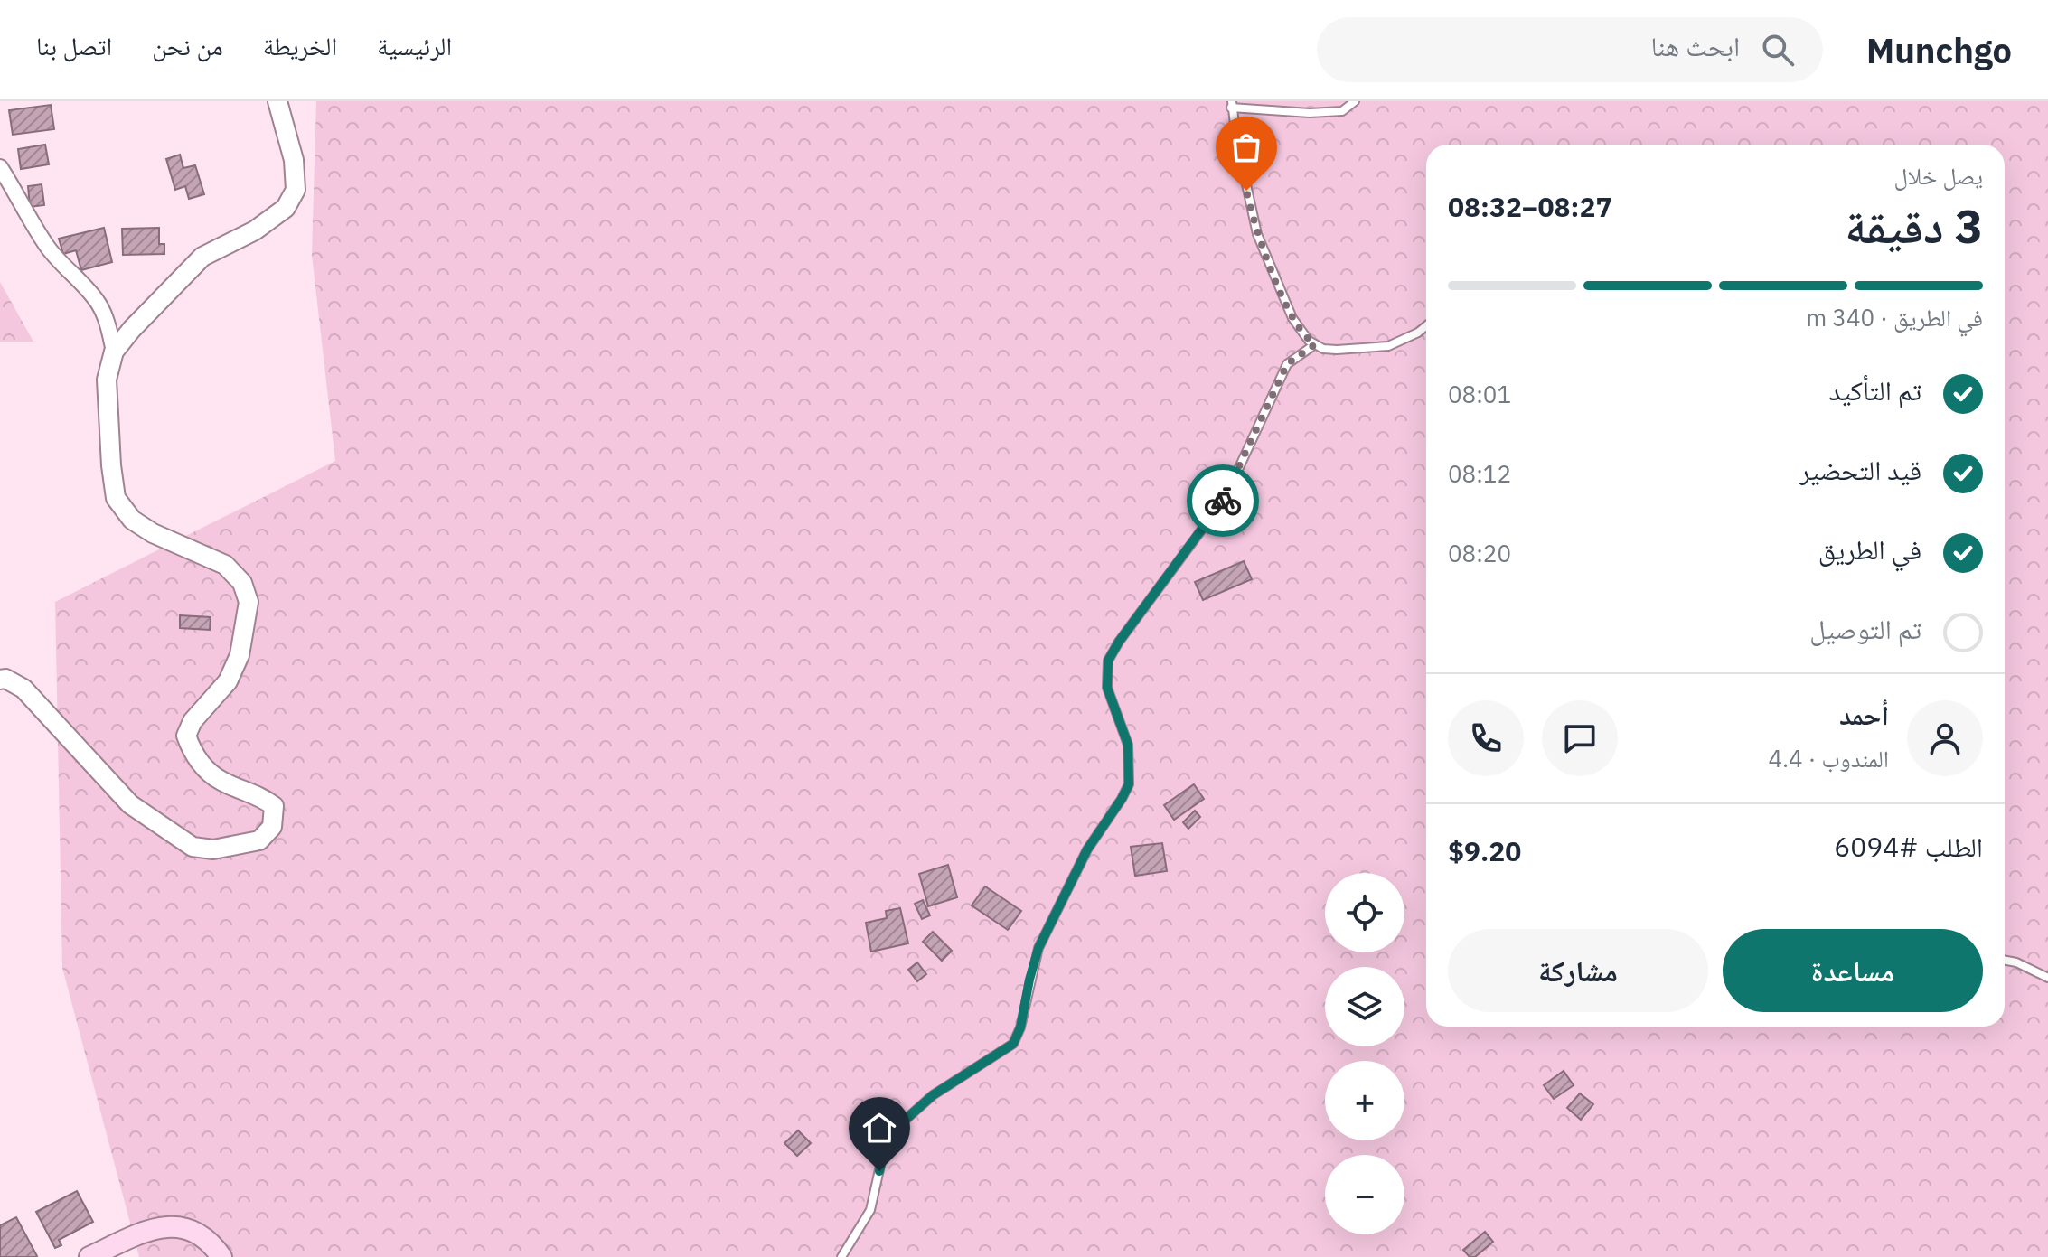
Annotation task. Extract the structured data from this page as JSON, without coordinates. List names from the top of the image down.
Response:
{
  "page": {
    "header": "Munchgo",
    "search": "ابحث هنا",
    "nav": [
      "الرئيسية",
      "الخريطة",
      "من نحن",
      "اتصل بنا"
    ],
    "heading": ["3 دقيقة", "يصل خلال", "08:27–08:32"],
    "panel": [
      "أحمد",
      "المندوب · 4.4",
      "الطلب #6094",
      "$9.20"
    ],
    "bar": "في الطريق · 340 m",
    "list": [
      ["تم التأكيد", "08:01"],
      ["قيد التحضير", "08:12"],
      ["في الطريق", "08:20"],
      "تم التوصيل"
    ],
    "map_buttons": ["+", "−"],
    "buttons": ["مساعدة", "مشاركة"]
  }
}
